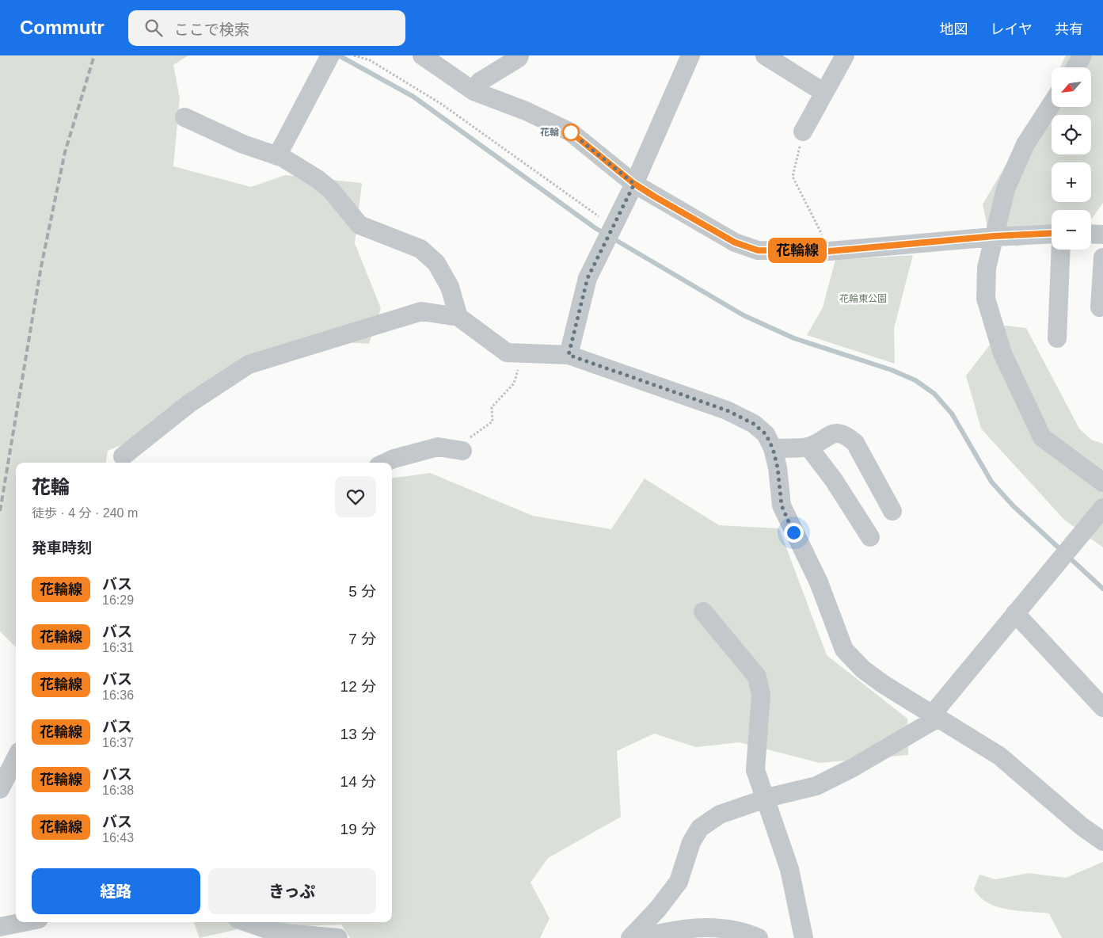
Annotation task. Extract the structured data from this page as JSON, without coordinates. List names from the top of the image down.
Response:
{
  "parks": ["花輪東公園"],
  "places": ["花輪"],
  "lines": ["bus line 花輪線"],
  "north": "bottom left",
  "page": {
    "header": "Commutr",
    "search": "ここで検索",
    "nav": ["地図", "レイヤ", "共有"],
    "on_map": "花輪線",
    "map_buttons": ["+", "−"],
    "heading": [
      ["花輪", "徒歩 · 4 分 · 240 m"],
      "発車時刻"
    ],
    "list": [
      {
        "mark": "花輪線",
        "name": "バス",
        "note": "16:29",
        "value": "5 分"
      },
      {
        "mark": "花輪線",
        "name": "バス",
        "note": "16:31",
        "value": "7 分"
      },
      {
        "mark": "花輪線",
        "name": "バス",
        "note": "16:36",
        "value": "12 分"
      },
      {
        "mark": "花輪線",
        "name": "バス",
        "note": "16:37",
        "value": "13 分"
      },
      {
        "mark": "花輪線",
        "name": "バス",
        "note": "16:38",
        "value": "14 分"
      },
      {
        "mark": "花輪線",
        "name": "バス",
        "note": "16:43",
        "value": "19 分"
      }
    ],
    "buttons": ["経路", "きっぷ"]
  }
}
